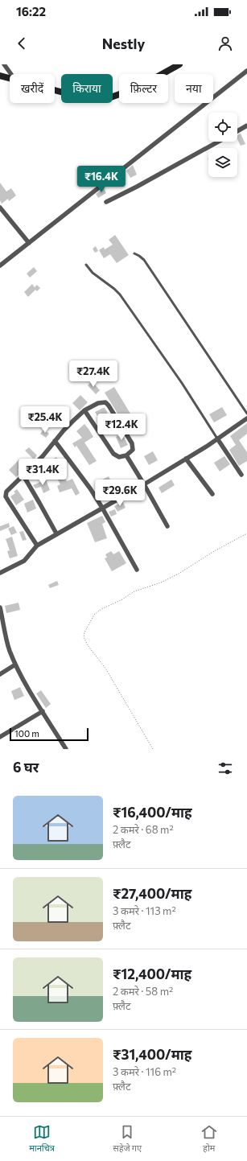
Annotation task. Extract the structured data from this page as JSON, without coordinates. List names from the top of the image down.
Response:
{
  "scale_bar": "100 m",
  "page": {
    "status": "16:22",
    "header": "Nestly",
    "chip": [
      "खरीदें",
      "किराया",
      "फ़िल्टर",
      "नया"
    ],
    "price": [
      "₹16.4K",
      "₹27.4K",
      "₹25.4K",
      "₹12.4K",
      "₹31.4K",
      "₹29.6K"
    ],
    "scale": "100 m",
    "heading": "6 घर",
    "list": [
      {
        "name": "₹16,400/माह",
        "note": "2 कमरे · 68 m² · फ़्लैट"
      },
      {
        "name": "₹27,400/माह",
        "note": "3 कमरे · 113 m² · फ़्लैट"
      },
      {
        "name": "₹12,400/माह",
        "note": "2 कमरे · 58 m² · फ़्लैट"
      },
      {
        "name": "₹31,400/माह",
        "note": "3 कमरे · 116 m² · फ़्लैट"
      }
    ],
    "tabs": ["मानचित्र", "सहेजे गए", "होम"]
  }
}
